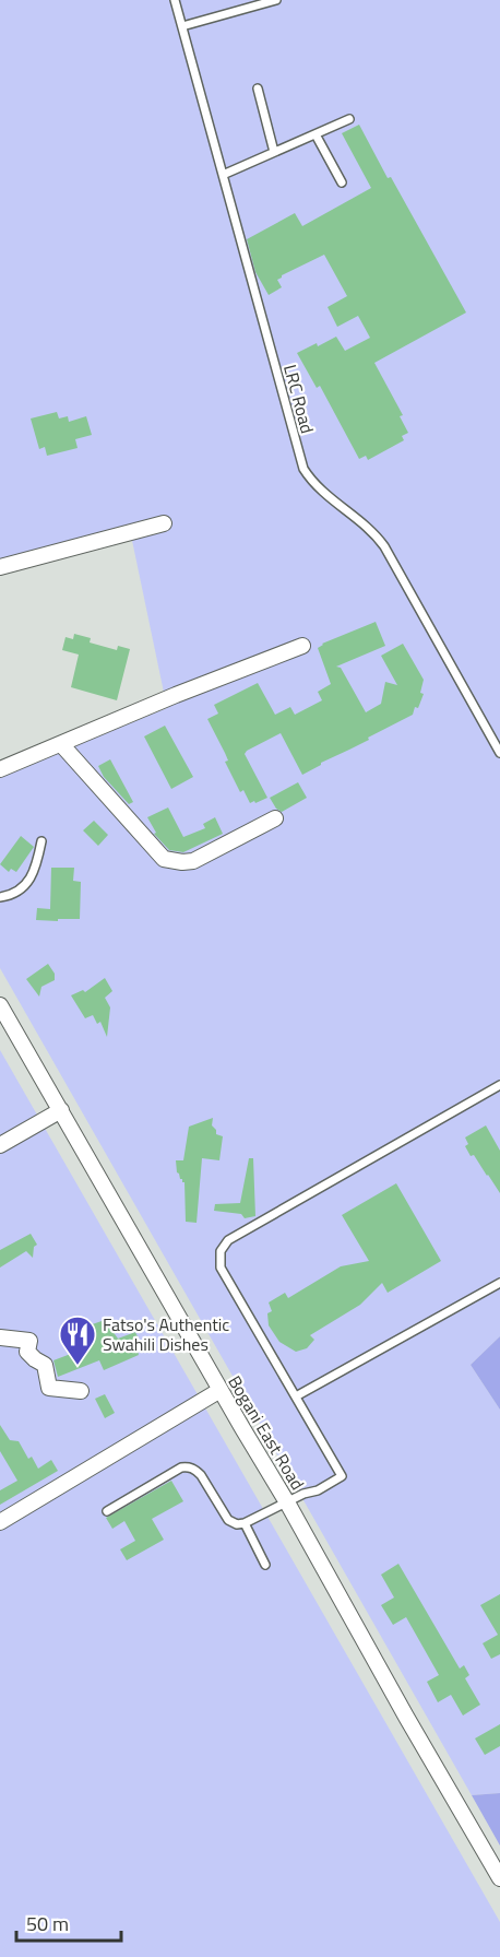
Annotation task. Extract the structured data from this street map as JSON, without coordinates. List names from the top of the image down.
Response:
{
  "streets": {
    "street": ["Bogani East Road"],
    "lane": ["LRC Road"]
  },
  "places": {
    "restaurant": ["Fatso's Authentic Swahili Dishes"]
  },
  "scale_bar": "50 m"
}
